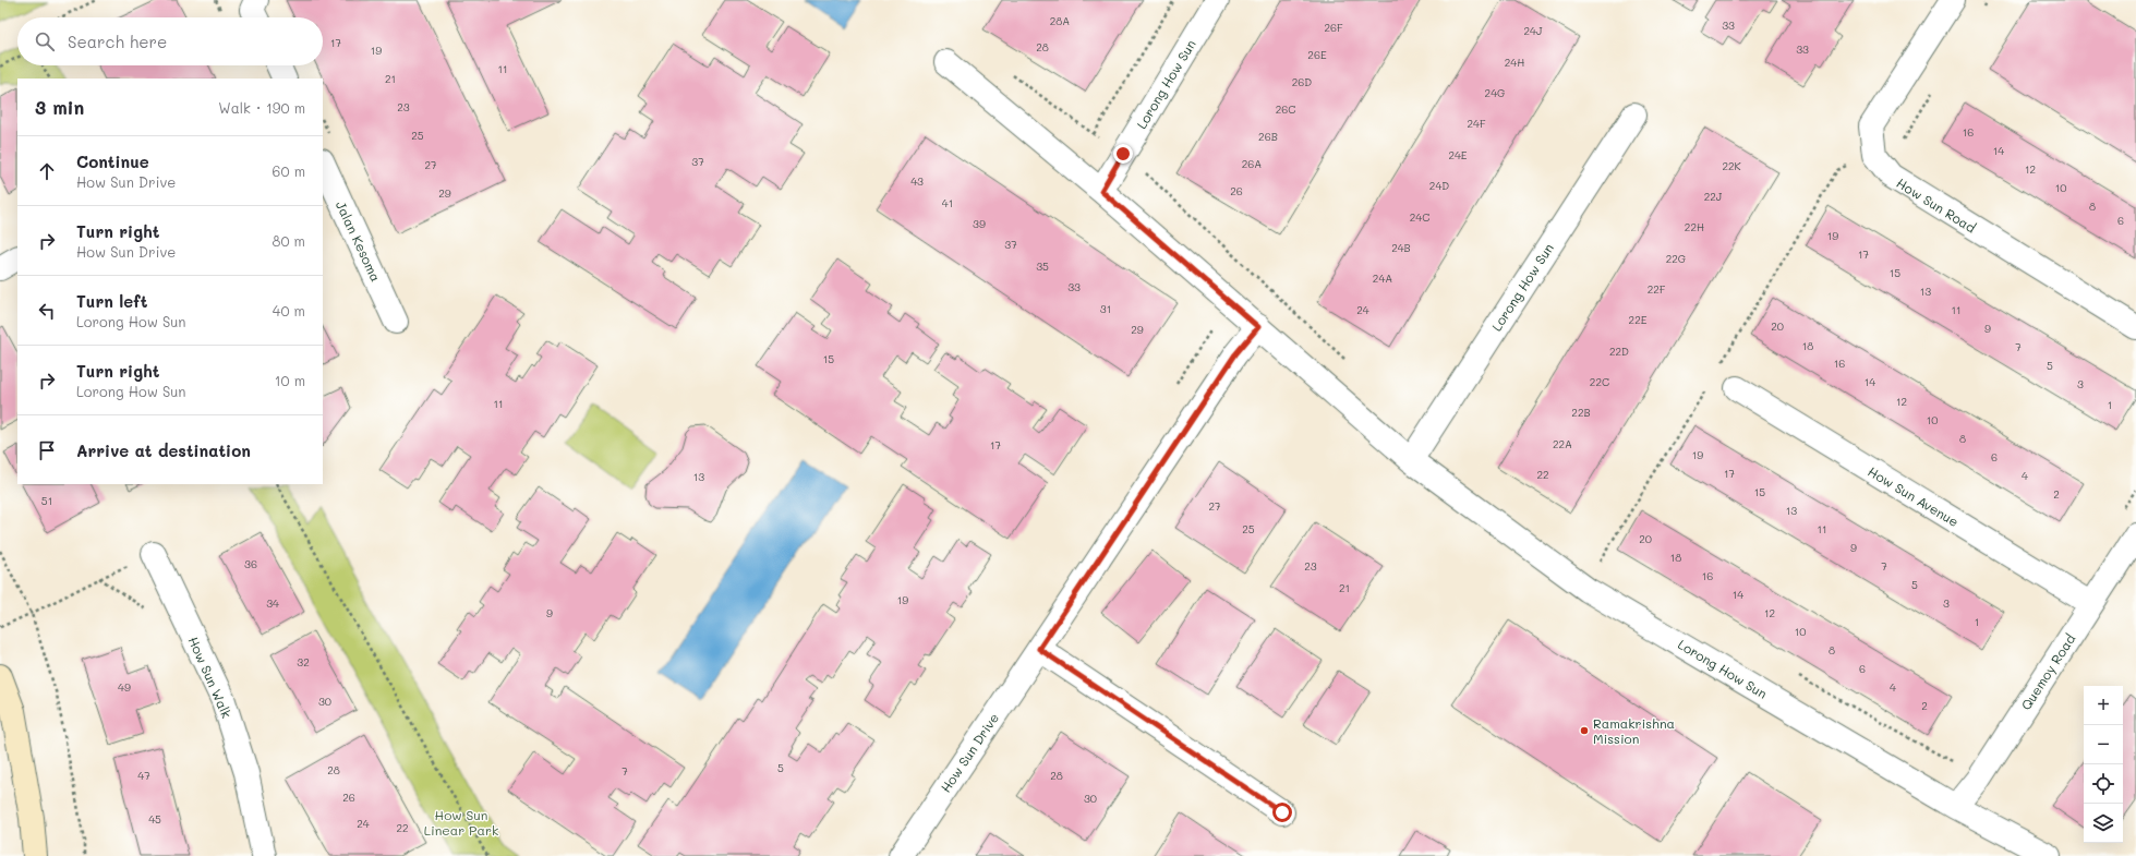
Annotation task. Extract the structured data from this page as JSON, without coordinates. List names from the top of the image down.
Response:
{
  "streets": {
    "street": [
      "Lorong How Sun",
      "How Sun Road",
      "Jalan Kesoma",
      "How Sun Avenue",
      "Quemoy Road",
      "How Sun Walk",
      "How Sun Drive"
    ]
  },
  "crossings": [
    ["Lorong How Sun", "Quemoy Road"],
    ["Lorong How Sun", "How Sun Drive"],
    ["How Sun Avenue", "Quemoy Road"]
  ],
  "parks": ["How Sun Linear Park"],
  "places": ["Ramakrishna Mission"],
  "house_numbers": [
    "28A",
    "33",
    "26F",
    "24J",
    "17",
    "28",
    "33",
    "19",
    "26E",
    "24H",
    "11",
    "21",
    "26D",
    "24G",
    "23",
    "26C",
    "24F",
    "16",
    "25",
    "26B",
    "14",
    "24E",
    "37",
    "26A",
    "27",
    "22K",
    "12",
    "43",
    "24D",
    "10",
    "26",
    "29",
    "22J",
    "41",
    "8",
    "24C",
    "6",
    "39",
    "22H",
    "19",
    "37",
    "24B",
    "17",
    "22G",
    "35",
    "15",
    "24A",
    "33",
    "22F",
    "13",
    "31",
    "24",
    "11",
    "22E",
    "20",
    "9",
    "29",
    "18",
    "7",
    "22D",
    "15",
    "16",
    "5",
    "22C",
    "14",
    "3",
    "12",
    "11",
    "1",
    "22B",
    "10",
    "8",
    "22A",
    "17",
    "19",
    "6",
    "17",
    "22",
    "4",
    "13",
    "15",
    "2",
    "51",
    "27",
    "13",
    "25",
    "11",
    "20",
    "9",
    "18",
    "36",
    "23",
    "7",
    "16",
    "5",
    "21",
    "14",
    "19",
    "34",
    "3",
    "9",
    "12",
    "1",
    "10",
    "8",
    "32",
    "6",
    "49",
    "4",
    "30",
    "2",
    "5",
    "28",
    "7",
    "47",
    "28",
    "26",
    "30",
    "45",
    "24",
    "22"
  ],
  "page": {
    "search": "Search here",
    "heading": ["3 min", "Walk · 190 m"],
    "list": [
      ["Continue", "How Sun Drive", "60 m"],
      ["Turn right", "How Sun Drive", "80 m"],
      ["Turn left", "Lorong How Sun", "40 m"],
      ["Turn right", "Lorong How Sun", "10 m"],
      "Arrive at destination"
    ],
    "map_buttons": ["+", "−"]
  }
}
